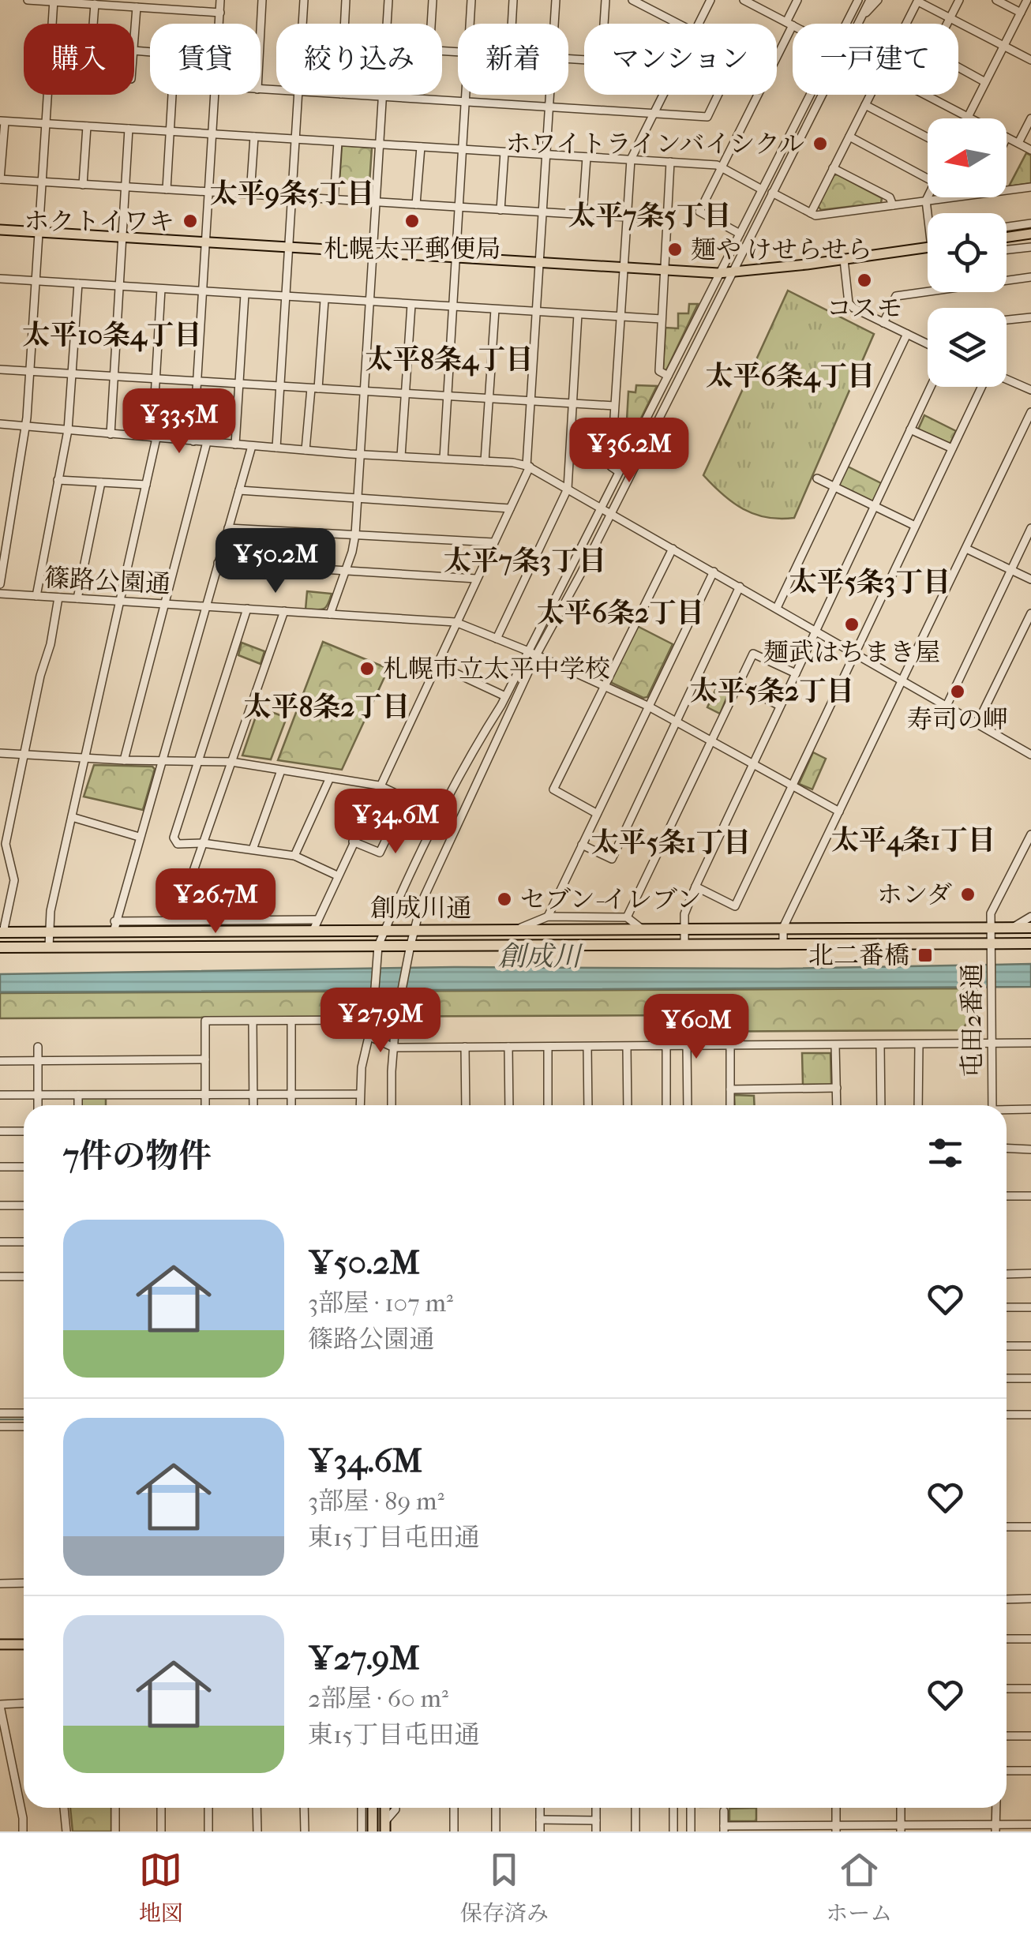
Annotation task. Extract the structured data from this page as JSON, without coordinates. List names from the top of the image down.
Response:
{
  "streets": {
    "highway": ["創成川通"],
    "street": ["篠路公園通", "屯田2番通"]
  },
  "crossings": [
    ["創成川通", "屯田2番通"]
  ],
  "districts": [
    "太平9条5丁目",
    "太平7条5丁目",
    "太平10条4丁目",
    "太平8条4丁目",
    "太平6条4丁目",
    "太平7条3丁目",
    "太平5条3丁目",
    "太平6条2丁目",
    "太平5条2丁目",
    "太平8条2丁目",
    "太平4条1丁目",
    "太平5条1丁目"
  ],
  "water": ["創成川"],
  "places": {
    "other": [
      "ホワイトラインバイシクル",
      "ホクトイワキ",
      "札幌太平郵便局",
      "麺や けせらせら",
      "コスモ",
      "麺武はちまき屋",
      "札幌市立太平中学校",
      "寿司の岬",
      "ホンダ",
      "セブン-イレブン"
    ],
    "transit": ["北二番橋"]
  },
  "north": "left",
  "page": {
    "chip": [
      "購入",
      "賃貸",
      "絞り込み",
      "新着",
      "マンション",
      "一戸建て"
    ],
    "price": [
      "¥33.5M",
      "¥36.2M",
      "¥50.2M",
      "¥34.6M",
      "¥26.7M",
      "¥27.9M",
      "¥60M"
    ],
    "heading": "7件の物件",
    "list": [
      {
        "name": "¥50.2M",
        "note": "3部屋 · 107 m² · 篠路公園通"
      },
      {
        "name": "¥34.6M",
        "note": "3部屋 · 89 m² · 東15丁目屯田通"
      },
      {
        "name": "¥27.9M",
        "note": "2部屋 · 60 m² · 東15丁目屯田通"
      }
    ],
    "tabs": ["地図", "保存済み", "ホーム"]
  }
}
